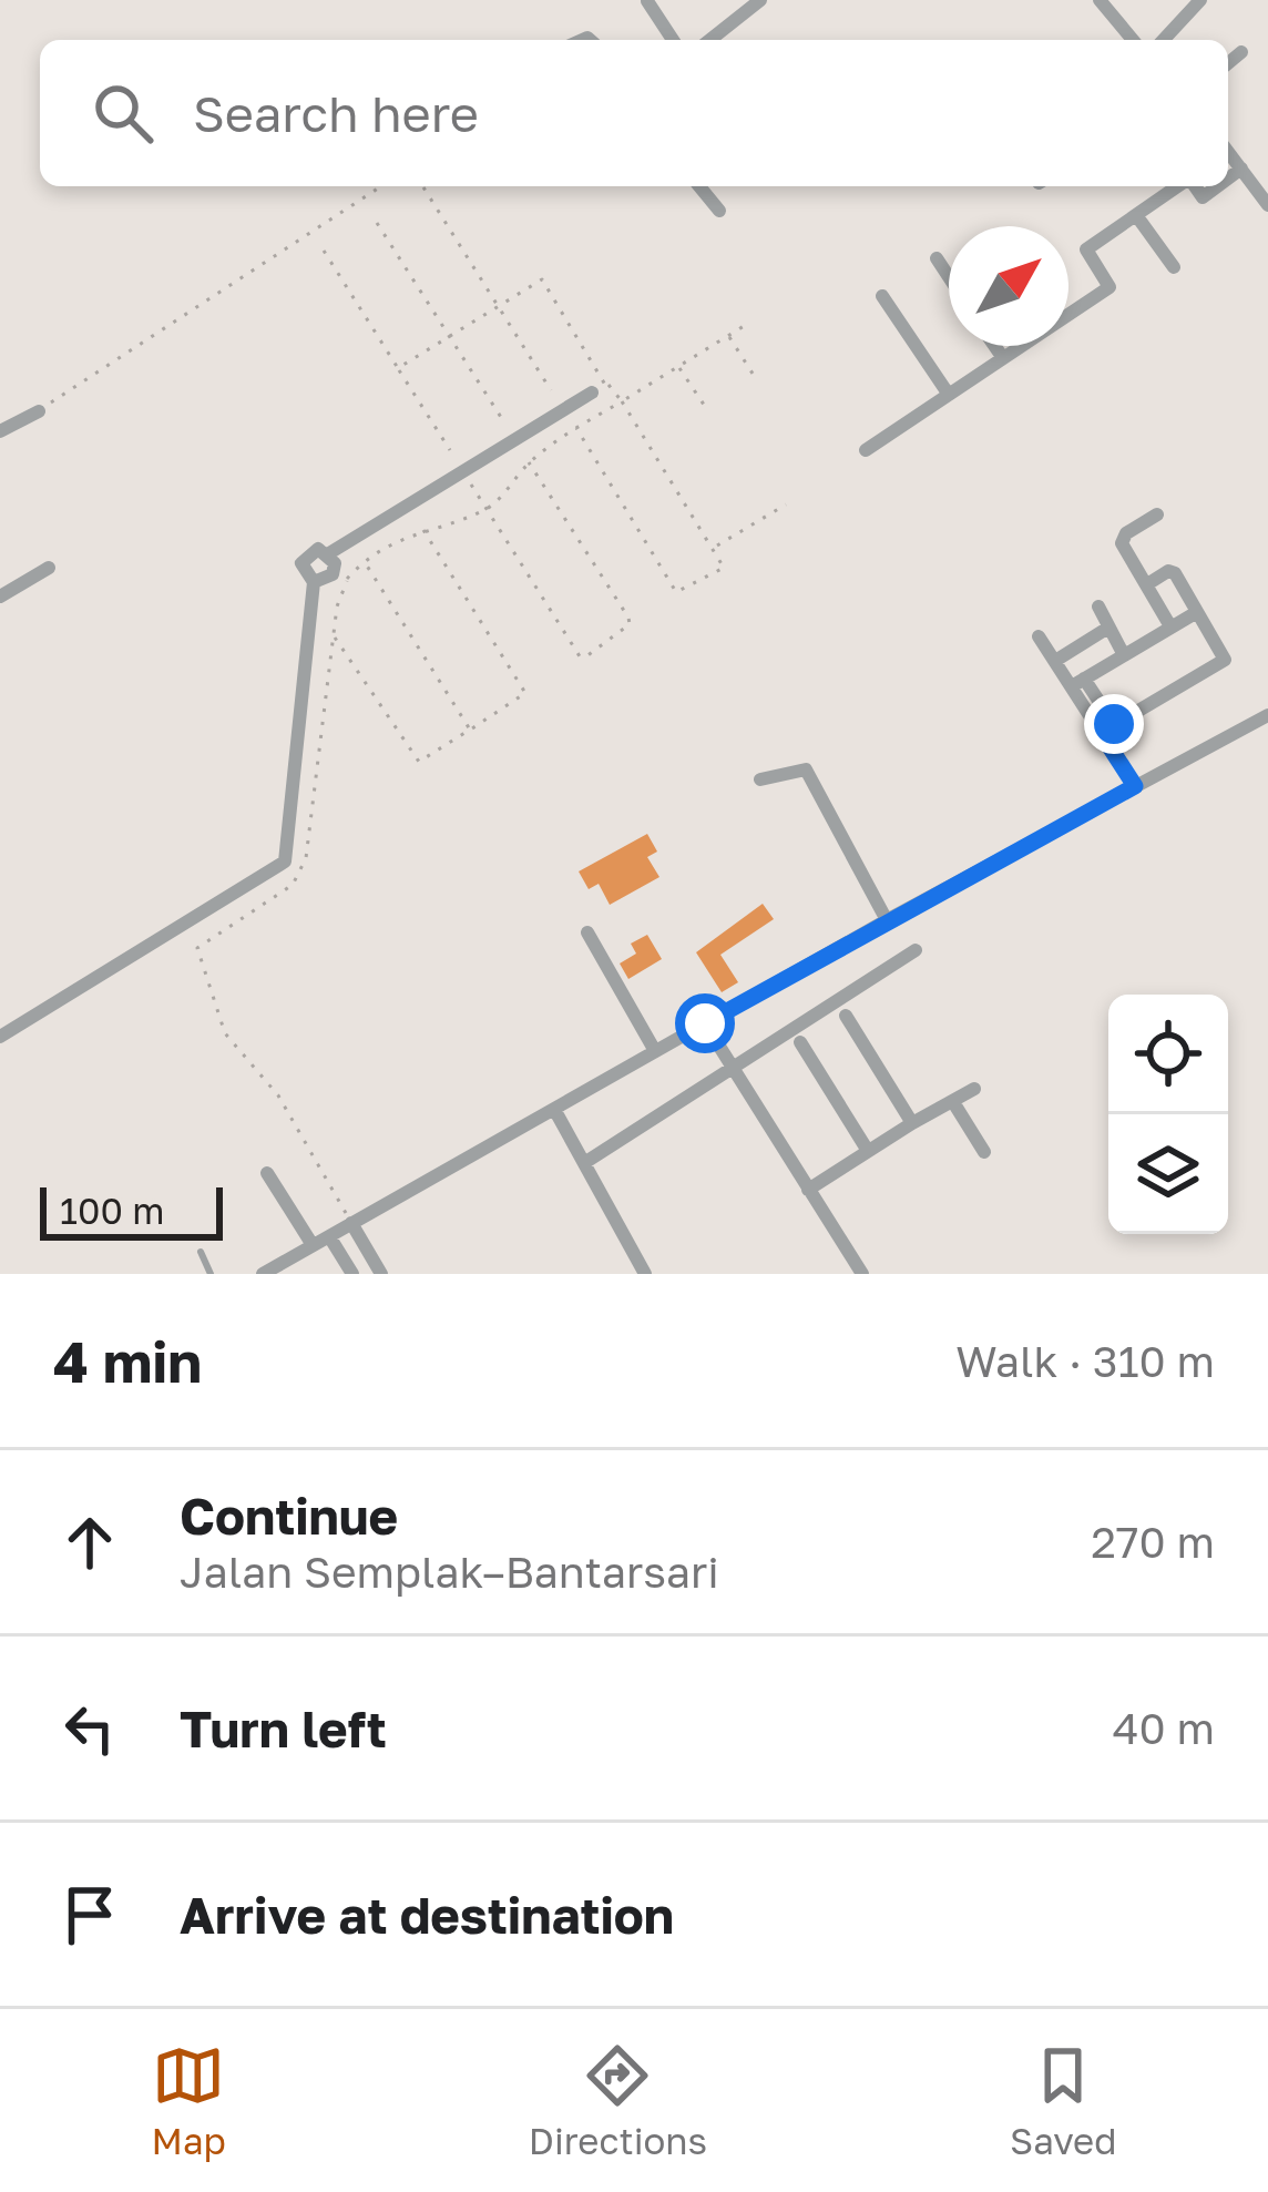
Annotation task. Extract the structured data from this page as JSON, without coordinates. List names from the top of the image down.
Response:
{
  "scale_bar": "100 m",
  "north": "top right",
  "page": {
    "search": "Search here",
    "scale": "100 m",
    "heading": ["4 min", "Walk · 310 m"],
    "list": [
      ["Continue", "Jalan Semplak–Bantarsari", "270 m"],
      ["Turn left", "40 m"],
      "Arrive at destination"
    ],
    "nav": ["Map", "Directions", "Saved"]
  }
}
